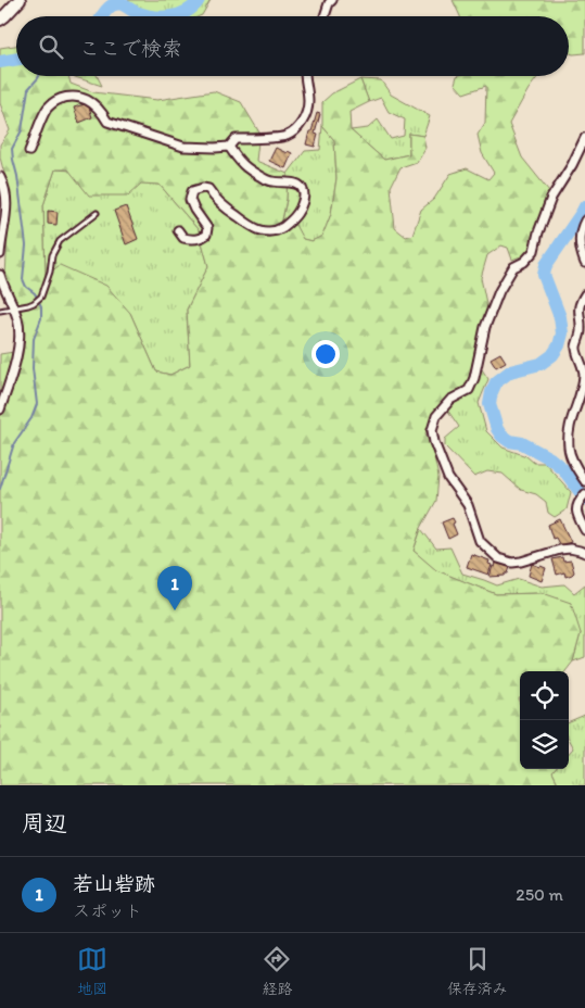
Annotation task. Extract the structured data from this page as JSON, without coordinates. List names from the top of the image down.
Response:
{
  "page": {
    "search": "ここで検索",
    "pins": "1",
    "heading": "周辺",
    "list": [
      {
        "mark": "1",
        "name": "若山砦跡",
        "note": "スポット",
        "value": "250 m"
      }
    ],
    "nav": ["地図", "経路", "保存済み"]
  }
}
